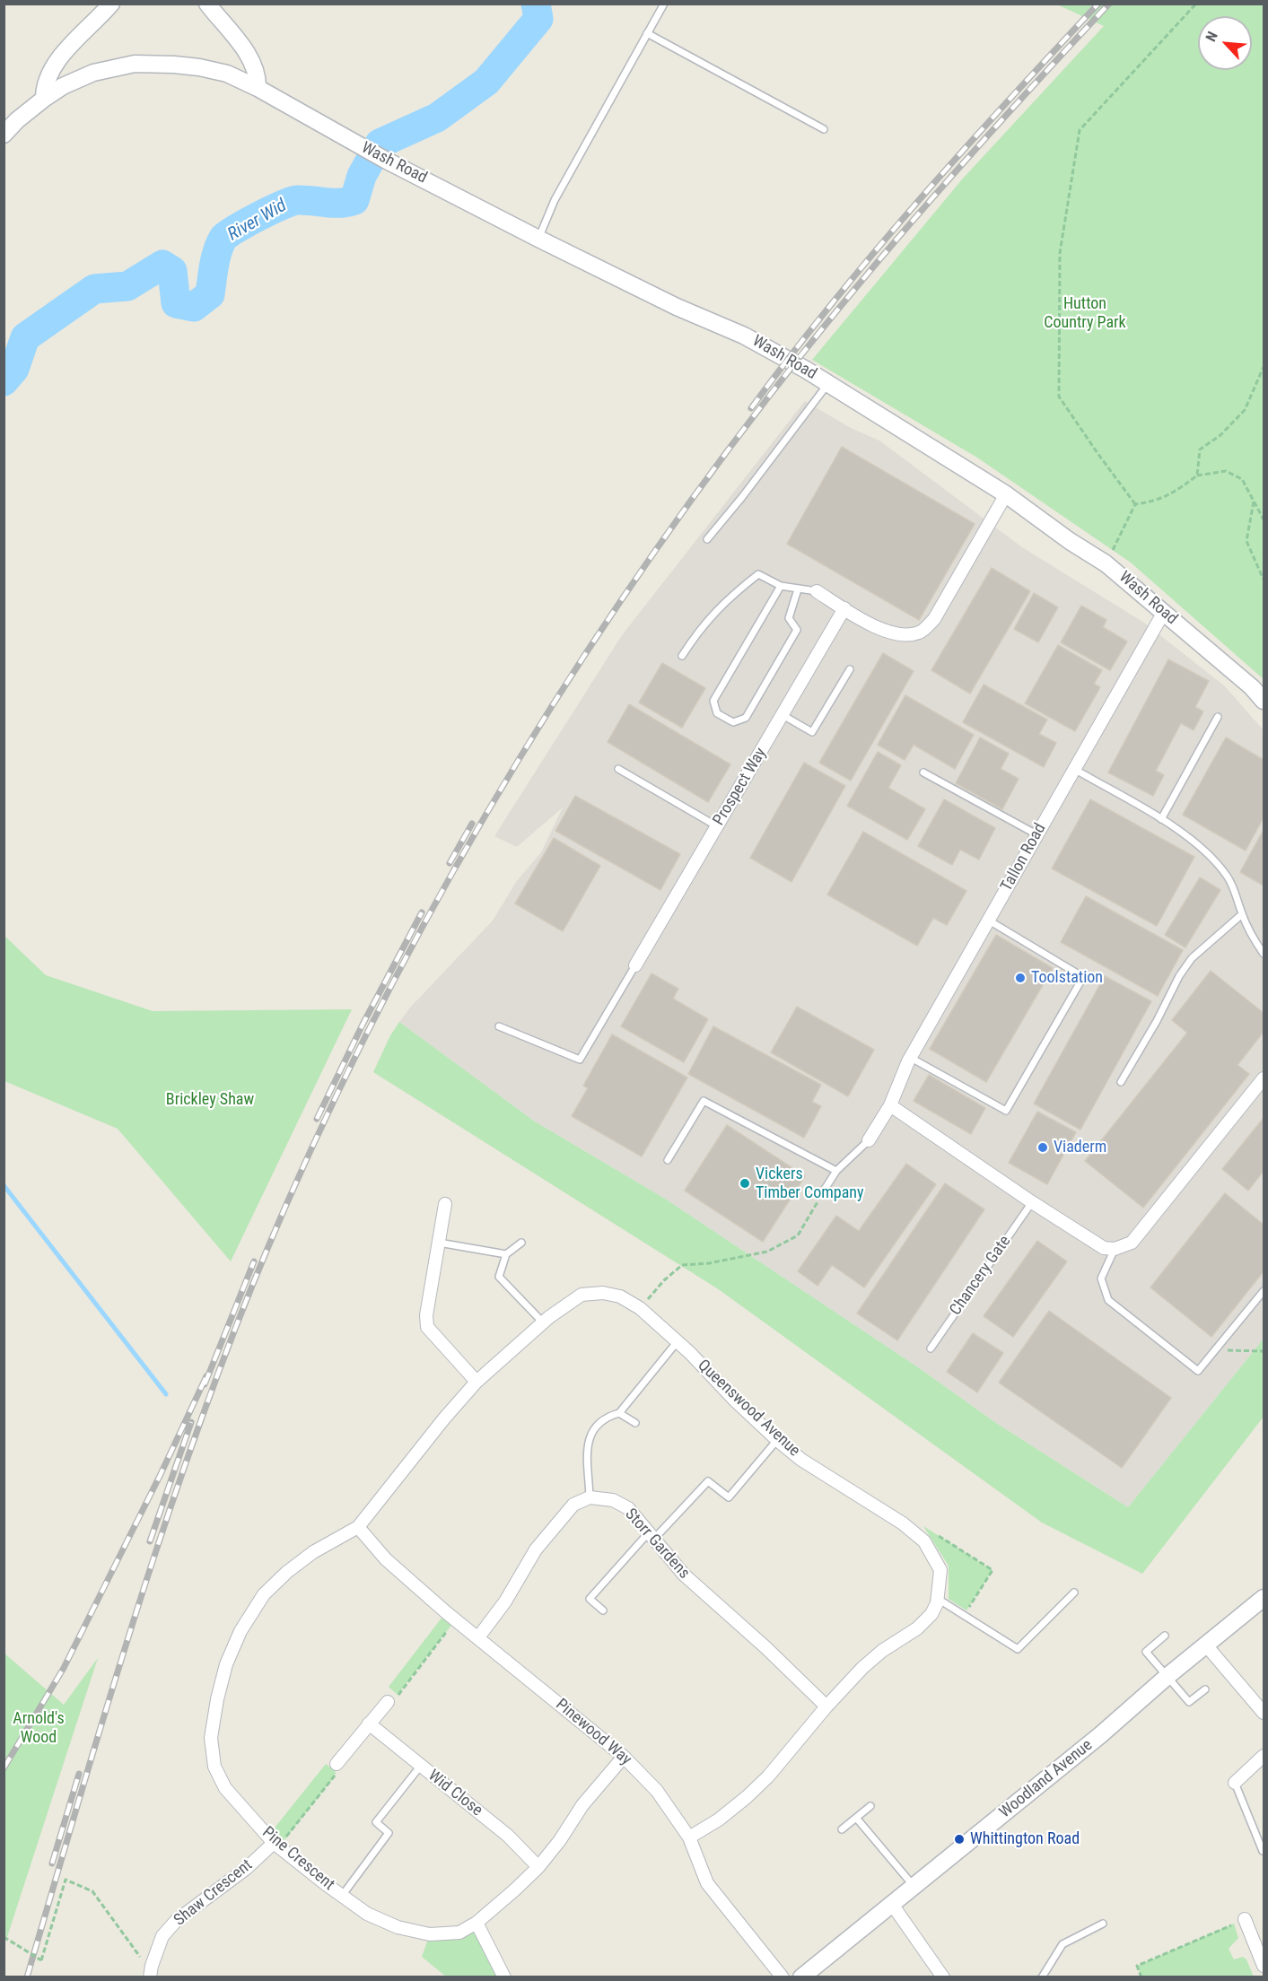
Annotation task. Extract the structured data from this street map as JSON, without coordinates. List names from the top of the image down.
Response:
{
  "streets": {
    "street": [
      "Wash Road",
      "Prospect Way",
      "Tallon Road",
      "Queenswood Avenue",
      "Storr Gardens",
      "Pinewood Way",
      "Woodland Avenue",
      "Wid Close",
      "Pine Crescent",
      "Shaw Crescent"
    ],
    "lane": ["Chancery Gate"]
  },
  "crossings": [
    ["Wash Road", "Tallon Road"],
    ["Queenswood Avenue", "Storr Gardens"],
    ["Queenswood Avenue", "Pinewood Way"],
    ["Queenswood Avenue", "Pine Crescent"],
    ["Pinewood Way", "Pine Crescent"],
    ["Wid Close", "Pine Crescent"],
    ["Pine Crescent", "Shaw Crescent"]
  ],
  "water": ["River Wid"],
  "parks": ["Hutton Country Park", "Brickley Shaw", "Arnold's Wood"],
  "places": [
    "Toolstation",
    "Viaderm",
    "Vickers Timber Company",
    "Whittington Road"
  ],
  "north": "top left"
}
